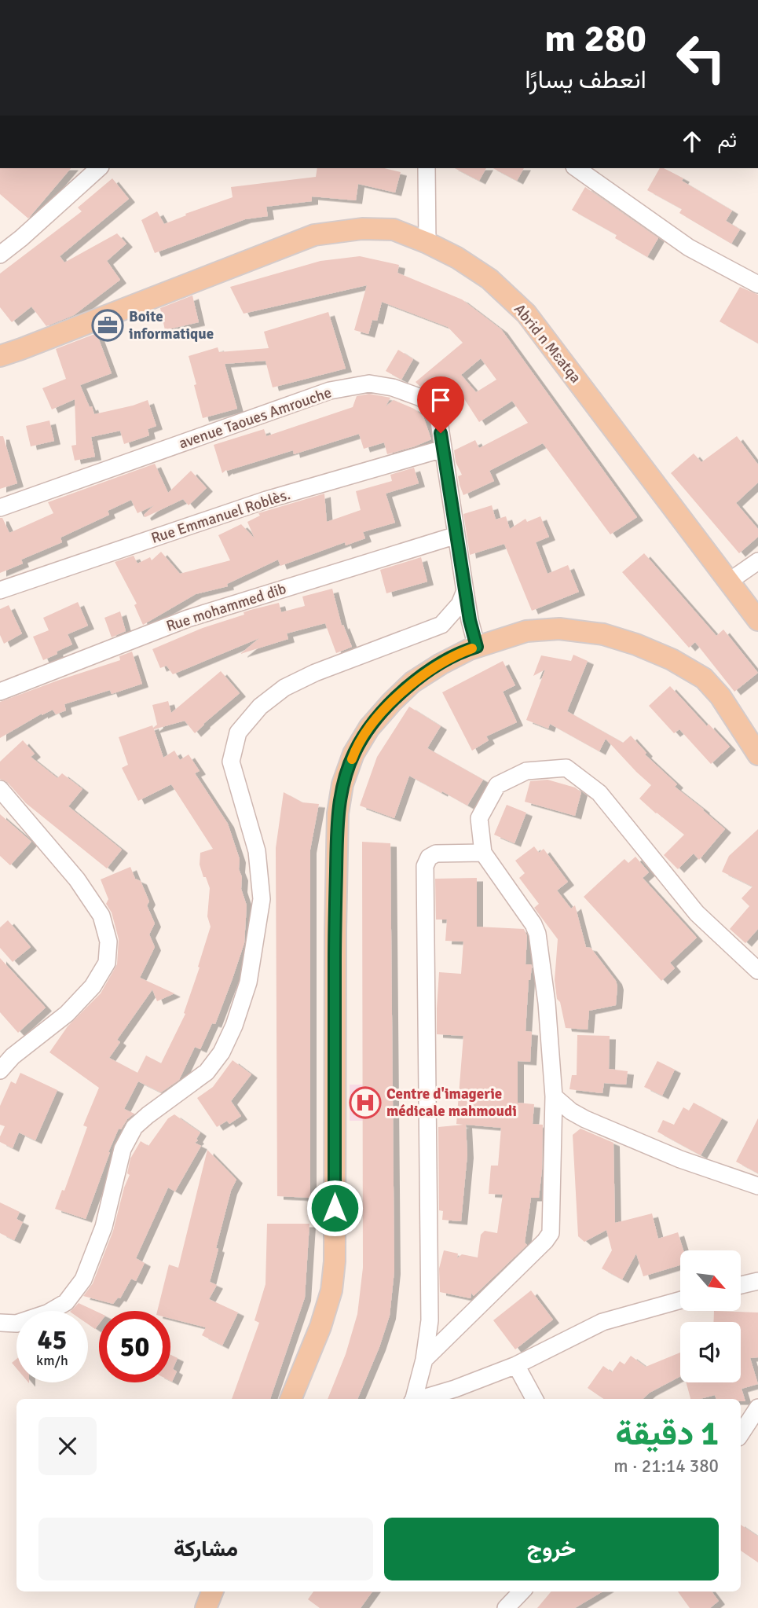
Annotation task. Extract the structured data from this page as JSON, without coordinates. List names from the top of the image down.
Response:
{
  "streets": {
    "main road": ["Abrid n Mɛatqa"],
    "street": ["avenue Taoues Amrouche", "Rue Emmanuel Roblès.", "Rue mohammed dib"]
  },
  "crossings": [
    ["avenue Taoues Amrouche", "Rue Emmanuel Roblès."],
    ["avenue Taoues Amrouche", "Rue mohammed dib"]
  ],
  "places": {
    "office": ["Boite informatique"],
    "hospital": ["Centre d'imagerie médicale mahmoudi"]
  },
  "north": "bottom right",
  "page": {
    "turn": ["280 m", "انعطف يسارًا"],
    "then": "ثم",
    "speed": "45 km/h",
    "limit": "50",
    "heading": ["1 دقيقة", "380 m · 21:14"],
    "buttons": ["خروج", "مشاركة"]
  }
}
